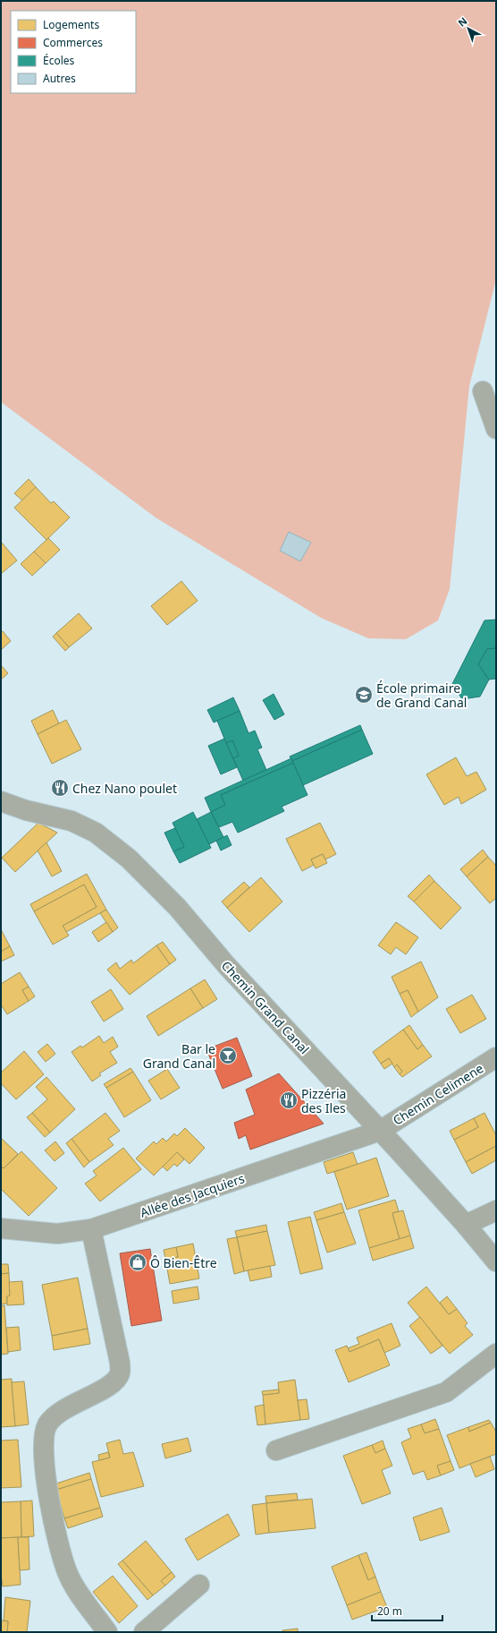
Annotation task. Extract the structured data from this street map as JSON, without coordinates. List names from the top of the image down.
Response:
{
  "streets": {
    "street": ["Chemin Grand Canal", "Chemin Celimene", "Allée des Jacquiers"]
  },
  "crossings": [
    ["Chemin Grand Canal", "Chemin Celimene"],
    ["Chemin Grand Canal", "Allée des Jacquiers"],
    ["Chemin Celimene", "Allée des Jacquiers"]
  ],
  "places": {
    "school or university": ["École primaire de Grand Canal"],
    "restaurant": ["Chez Nano poulet", "Pizzéria des Iles"],
    "bar": ["Bar le Grand Canal"],
    "shop": ["Ô Bien-Être"]
  },
  "legend": [
    "Logements",
    "Commerces",
    "Écoles",
    "Autres"
  ],
  "scale_bar": "20 m",
  "north": "top left"
}
